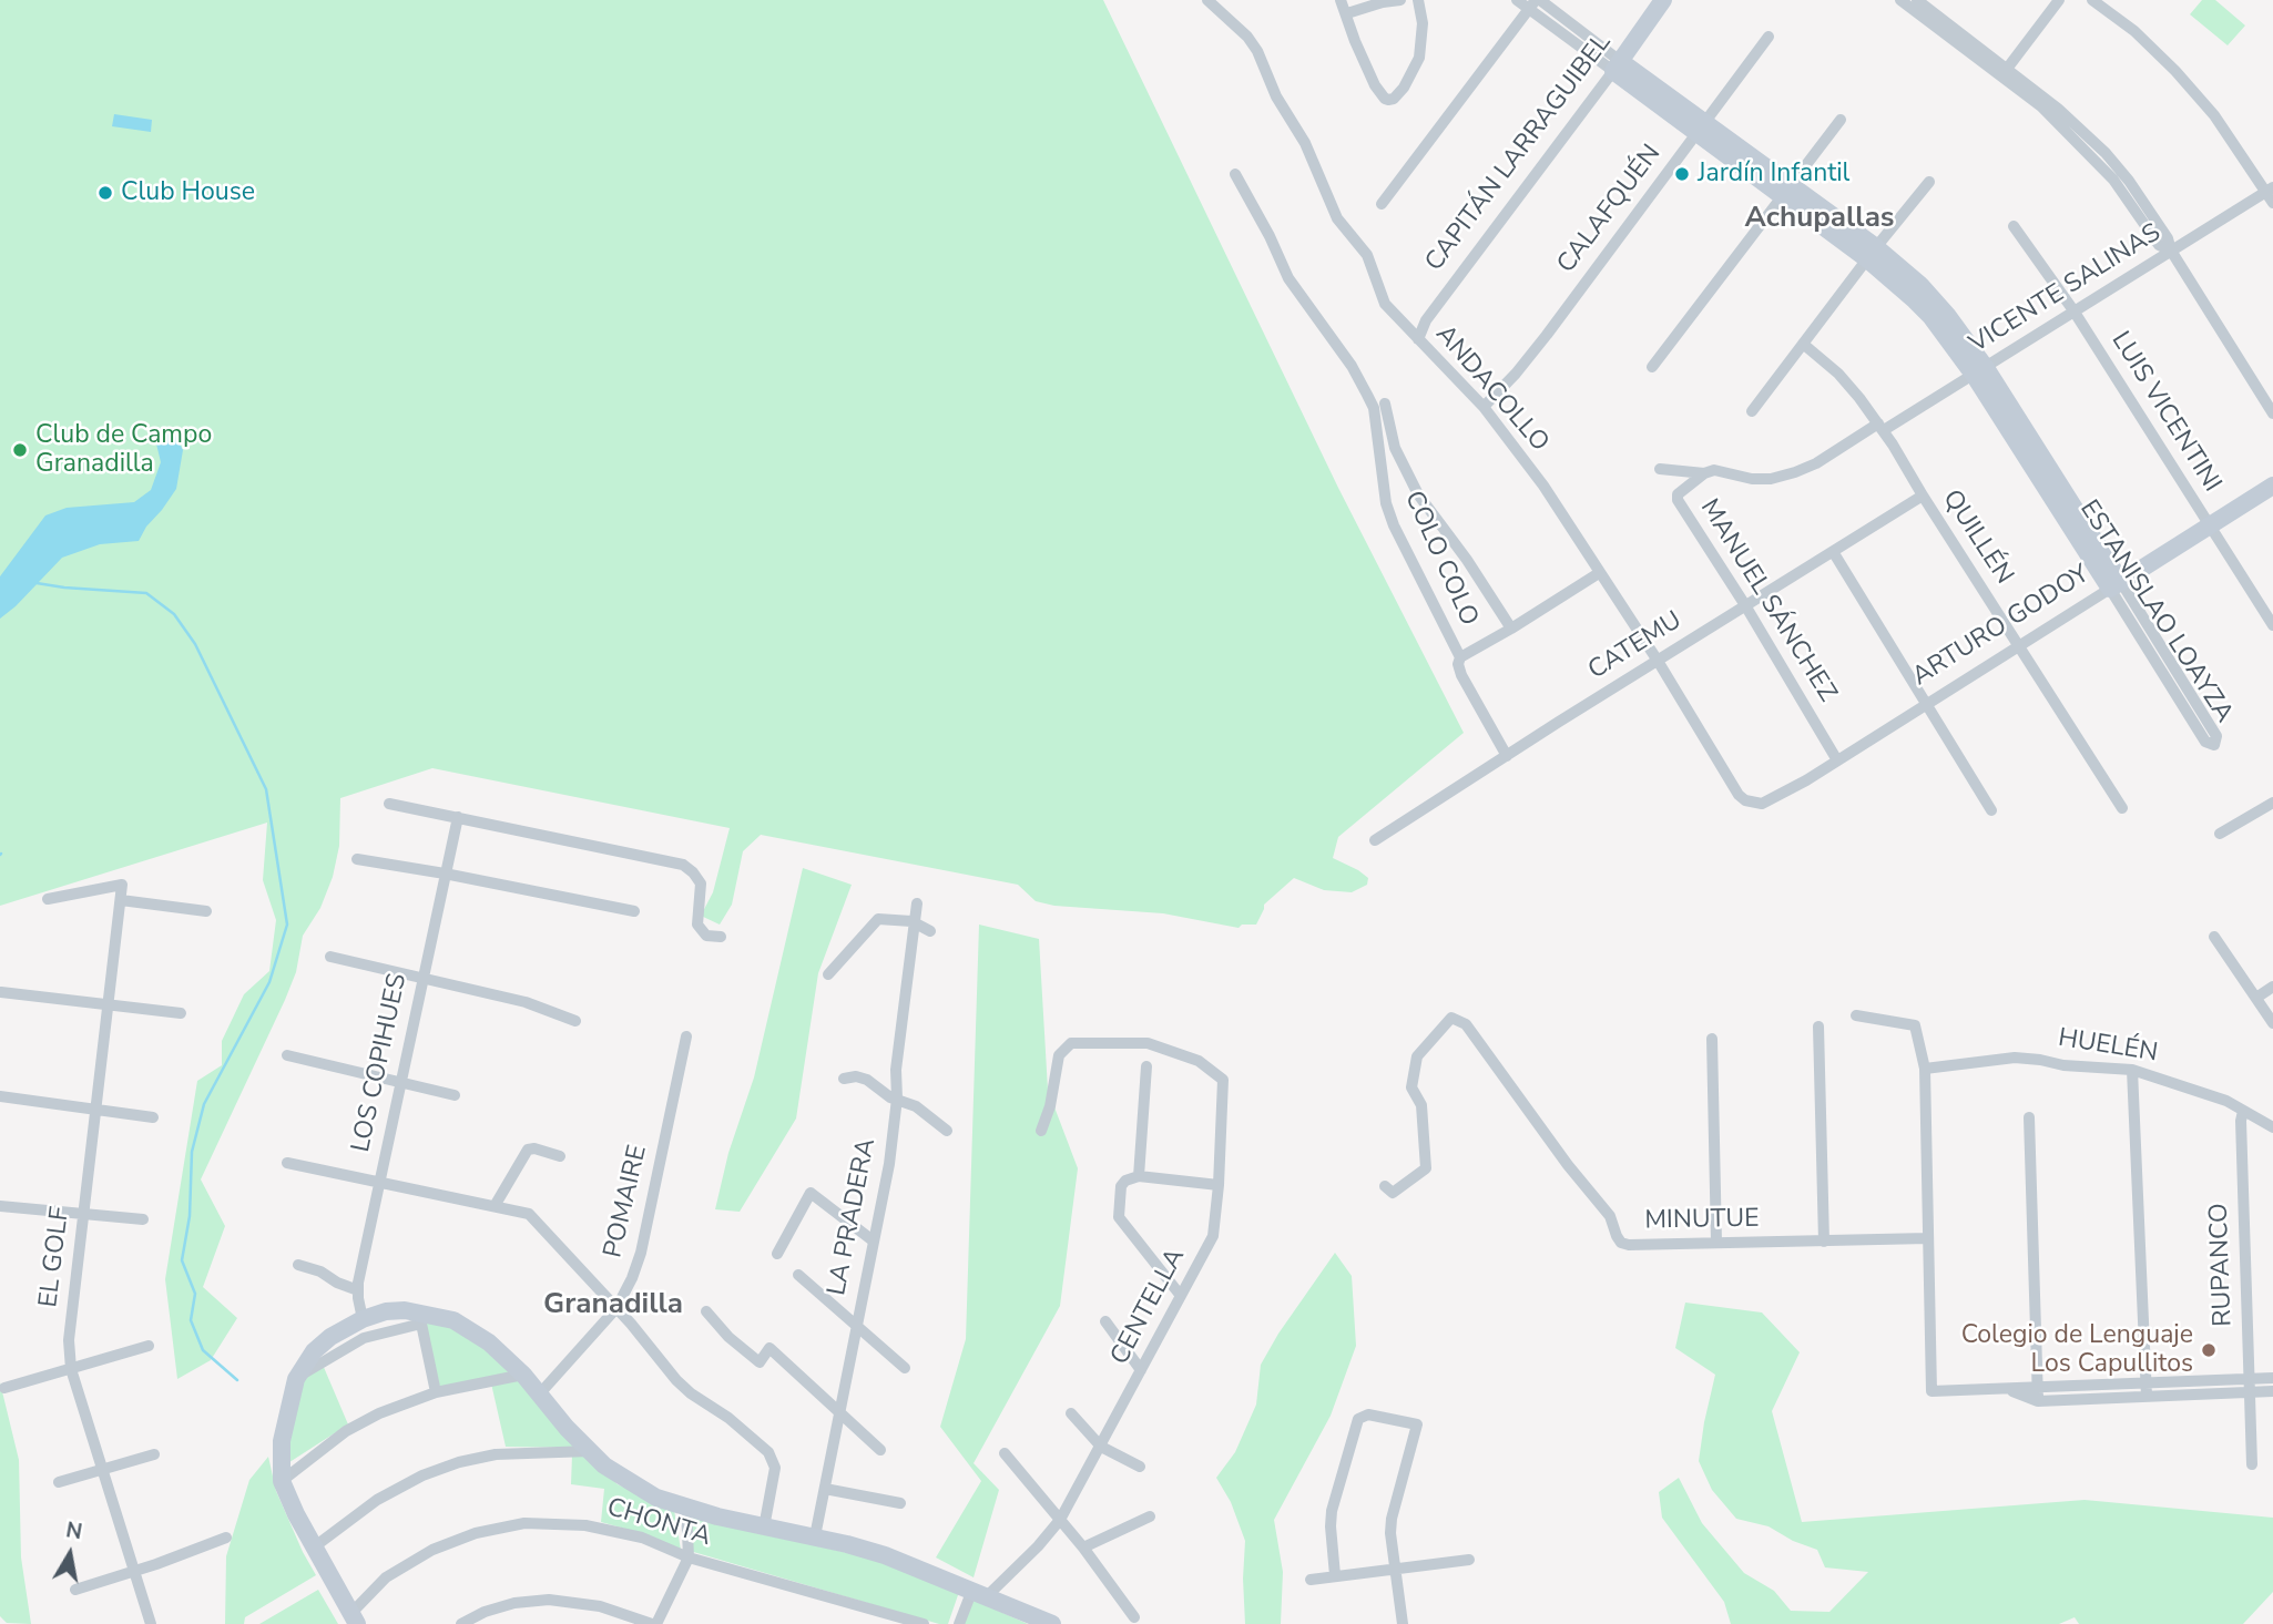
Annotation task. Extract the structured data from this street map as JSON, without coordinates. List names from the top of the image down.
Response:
{
  "streets": {
    "street": [
      "CAPITÁN LARRAGUIBEL",
      "CALAFQUÉN",
      "VICENTE SALINAS",
      "ANDACOLLO",
      "LUIS VICENTINI",
      "QUILLÉN",
      "COLO COLO",
      "MANUEL SÁNCHEZ",
      "ESTANISLAO LOAYZA",
      "ARTURO GODOY",
      "CATEMU",
      "HUELÉN",
      "LOS COPIHUES",
      "POMAIRE",
      "LA PRADERA",
      "MINUTUE",
      "EL GOLF",
      "RUPANCO",
      "CENTELLA",
      "CHONTA"
    ]
  },
  "crossings": [
    ["CAPITÁN LARRAGUIBEL", "ANDACOLLO"],
    ["CAPITÁN LARRAGUIBEL", "ESTANISLAO LOAYZA"],
    ["CALAFQUÉN", "ANDACOLLO"],
    ["CALAFQUÉN", "ESTANISLAO LOAYZA"],
    ["VICENTE SALINAS", "LUIS VICENTINI"],
    ["VICENTE SALINAS", "QUILLÉN"],
    ["VICENTE SALINAS", "MANUEL SÁNCHEZ"],
    ["VICENTE SALINAS", "ESTANISLAO LOAYZA"],
    ["ANDACOLLO", "ARTURO GODOY"],
    ["ANDACOLLO", "CATEMU"],
    ["LUIS VICENTINI", "ARTURO GODOY"],
    ["QUILLÉN", "ARTURO GODOY"],
    ["QUILLÉN", "CATEMU"],
    ["COLO COLO", "CATEMU"],
    ["MANUEL SÁNCHEZ", "ARTURO GODOY"],
    ["MANUEL SÁNCHEZ", "CATEMU"],
    ["ESTANISLAO LOAYZA", "ARTURO GODOY"],
    ["HUELÉN", "RUPANCO"]
  ],
  "districts": ["Achupallas", "Granadilla"],
  "places": [
    "Jardín Infantil",
    "Club House",
    "Club de Campo Granadilla",
    "Colegio de Lenguaje Los Capullitos"
  ],
  "north": "top"
}
